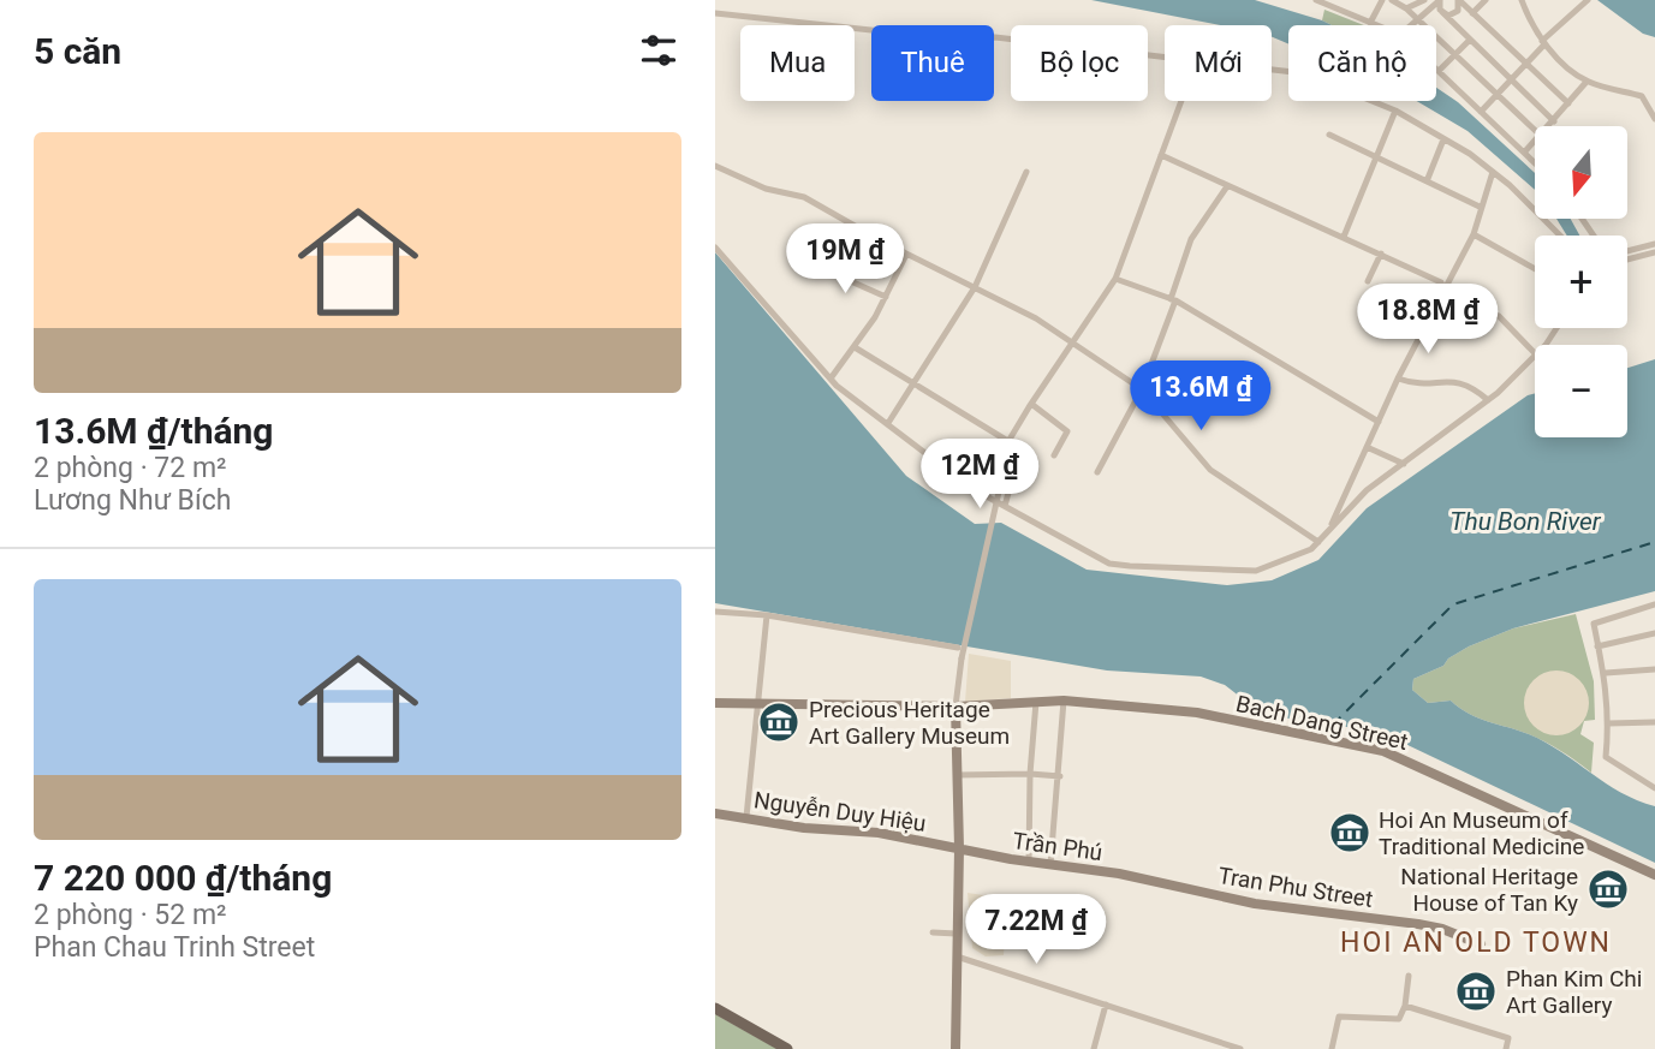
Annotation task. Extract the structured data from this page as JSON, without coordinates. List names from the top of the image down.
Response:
{
  "streets": {
    "street": [
      "Bach Dang Street",
      "Nguyễn Duy Hiệu",
      "Trần Phú",
      "Tran Phu Street"
    ]
  },
  "crossings": [
    ["Nguyễn Duy Hiệu", "Trần Phú"],
    ["Trần Phú", "Tran Phu Street"]
  ],
  "districts": ["HOI AN OLD TOWN"],
  "water": ["Thu Bon River"],
  "places": {
    "museum": [
      "Precious Heritage Art Gallery Museum",
      "Hoi An Museum of Traditional Medicine",
      "National Heritage House of Tan Ky",
      "Phan Kim Chi Art Gallery"
    ]
  },
  "north": "bottom",
  "page": {
    "heading": "5 căn",
    "chip": [
      "Mua",
      "Thuê",
      "Bộ lọc",
      "Mới",
      "Căn hộ"
    ],
    "list": [
      {
        "name": "13.6M ₫/tháng",
        "note": "2 phòng · 72 m² · Lương Như Bích"
      },
      {
        "name": "7 220 000 ₫/tháng",
        "note": "2 phòng · 52 m² · Phan Chau Trinh Street"
      }
    ],
    "map_buttons": ["+", "−"],
    "price": [
      "19M ₫",
      "18.8M ₫",
      "13.6M ₫",
      "12M ₫",
      "7.22M ₫"
    ]
  }
}
